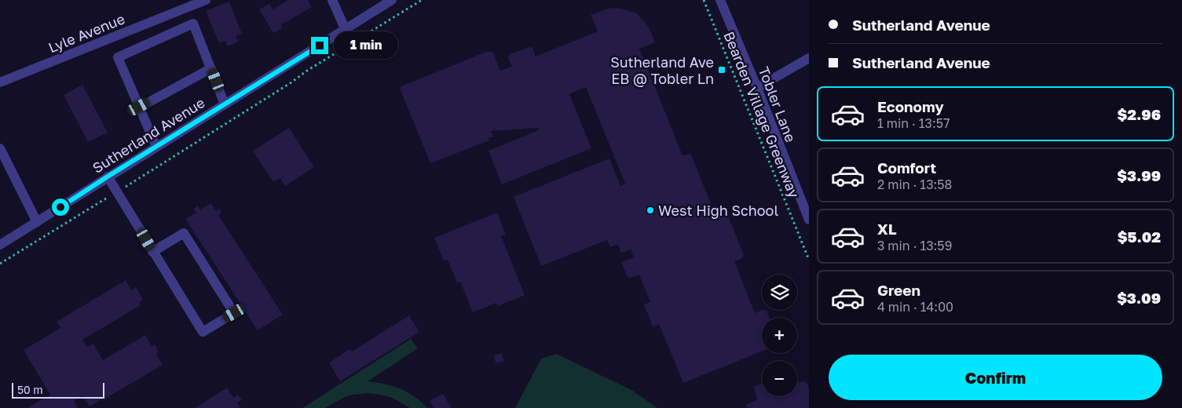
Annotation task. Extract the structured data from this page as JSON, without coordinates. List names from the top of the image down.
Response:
{
  "streets": {
    "street": ["Lyle Avenue", "Tobler Lane", "Sutherland Avenue"],
    "path": ["Bearden Village Greenway"]
  },
  "places": {
    "transit": ["Sutherland Ave EB @ Tobler Ln"],
    "other": ["West High School"]
  },
  "scale_bar": "50 m",
  "page": {
    "banner": ["Sutherland Avenue", "Sutherland Avenue"],
    "bubble": "1 min",
    "list": [
      {
        "name": "Economy",
        "note": "1 min · 13:57",
        "value": "$2.96"
      },
      {
        "name": "Comfort",
        "note": "2 min · 13:58",
        "value": "$3.99"
      },
      {
        "name": "XL",
        "note": "3 min · 13:59",
        "value": "$5.02"
      },
      {
        "name": "Green",
        "note": "4 min · 14:00",
        "value": "$3.09"
      }
    ],
    "map_buttons": ["+", "−"],
    "buttons": "Confirm",
    "scale": "50 m"
  }
}
